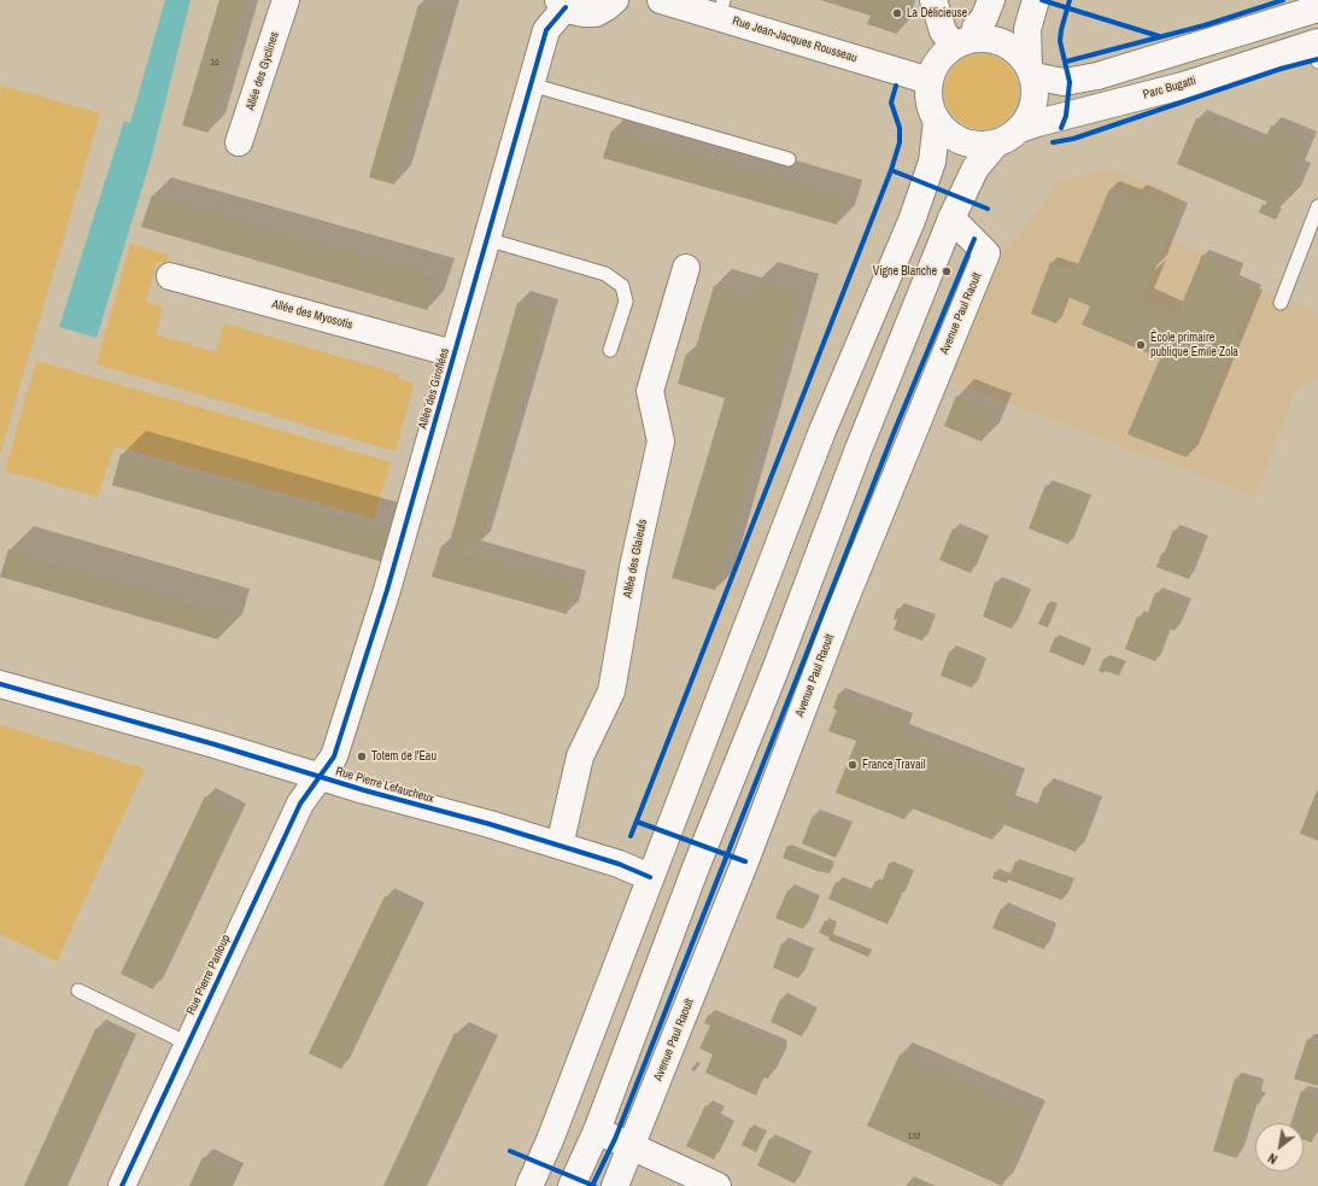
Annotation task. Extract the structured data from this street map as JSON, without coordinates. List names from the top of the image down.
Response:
{
  "streets": {
    "street": [
      "Rue Jean-Jacques Rousseau",
      "Allée des Gyclines",
      "Parc Bugatti",
      "Avenue Paul Raoult",
      "Allée des Myosotis",
      "Allée des Giroflées",
      "Allée des Glaieuls",
      "Rue Pierre Lefaucheux",
      "Rue Pierre Panloup"
    ]
  },
  "crossings": [
    ["Rue Jean-Jacques Rousseau", "Parc Bugatti"],
    ["Allée des Myosotis", "Allée des Giroflées"],
    ["Allée des Giroflées", "Rue Pierre Lefaucheux"],
    ["Allée des Giroflées", "Rue Pierre Panloup"],
    ["Allée des Glaieuls", "Rue Pierre Lefaucheux"],
    ["Rue Pierre Lefaucheux", "Rue Pierre Panloup"]
  ],
  "places": [
    "La Délicieuse",
    "Vigne Blanche",
    "École primaire publique Emile Zola",
    "Totem de l'Eau",
    "France Travail"
  ],
  "house_numbers": ["10", "132"],
  "north": "bottom left"
}
